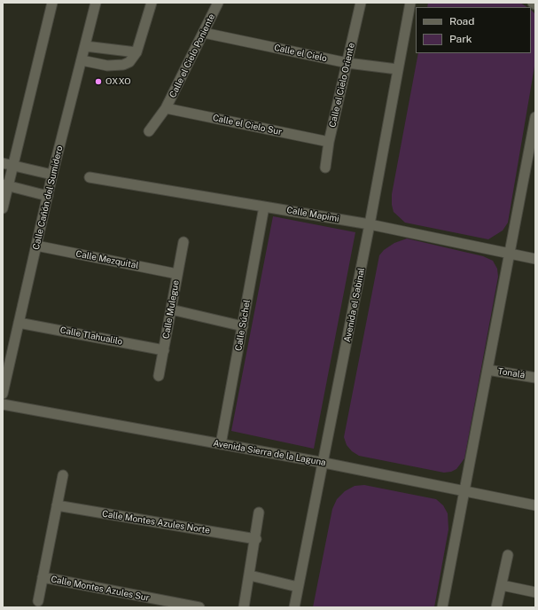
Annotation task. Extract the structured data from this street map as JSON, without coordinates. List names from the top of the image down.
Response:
{
  "streets": {
    "street": [
      "Calle el Cielo",
      "Calle el Cielo Poniente",
      "Calle el Cielo Oriente",
      "Calle el Cielo Sur",
      "Calle Cañón del Sumidero",
      "Calle Mapimi",
      "Calle Mezquital",
      "Avenida el Sabinal",
      "Calle Mulegue",
      "Calle Súchel",
      "Calle Tlahualilo",
      "Tonalá",
      "Avenida Sierra de la Laguna",
      "Calle Montes Azules Norte",
      "Calle Montes Azules Sur"
    ]
  },
  "crossings": [
    ["Calle el Cielo", "Calle el Cielo Poniente"],
    ["Calle el Cielo", "Calle el Cielo Oriente"],
    ["Calle el Cielo", "Avenida el Sabinal"],
    ["Calle el Cielo Poniente", "Calle el Cielo Sur"],
    ["Calle el Cielo Oriente", "Calle el Cielo Sur"],
    ["Calle Cañón del Sumidero", "Calle Mezquital"],
    ["Calle Cañón del Sumidero", "Calle Tlahualilo"],
    ["Calle Mapimi", "Avenida el Sabinal"],
    ["Calle Mapimi", "Calle Súchel"],
    ["Calle Mezquital", "Calle Mulegue"],
    ["Avenida el Sabinal", "Avenida Sierra de la Laguna"],
    ["Calle Mulegue", "Calle Tlahualilo"],
    ["Calle Súchel", "Avenida Sierra de la Laguna"]
  ],
  "places": ["OXXO"],
  "legend": ["Road", "Park"]
}
